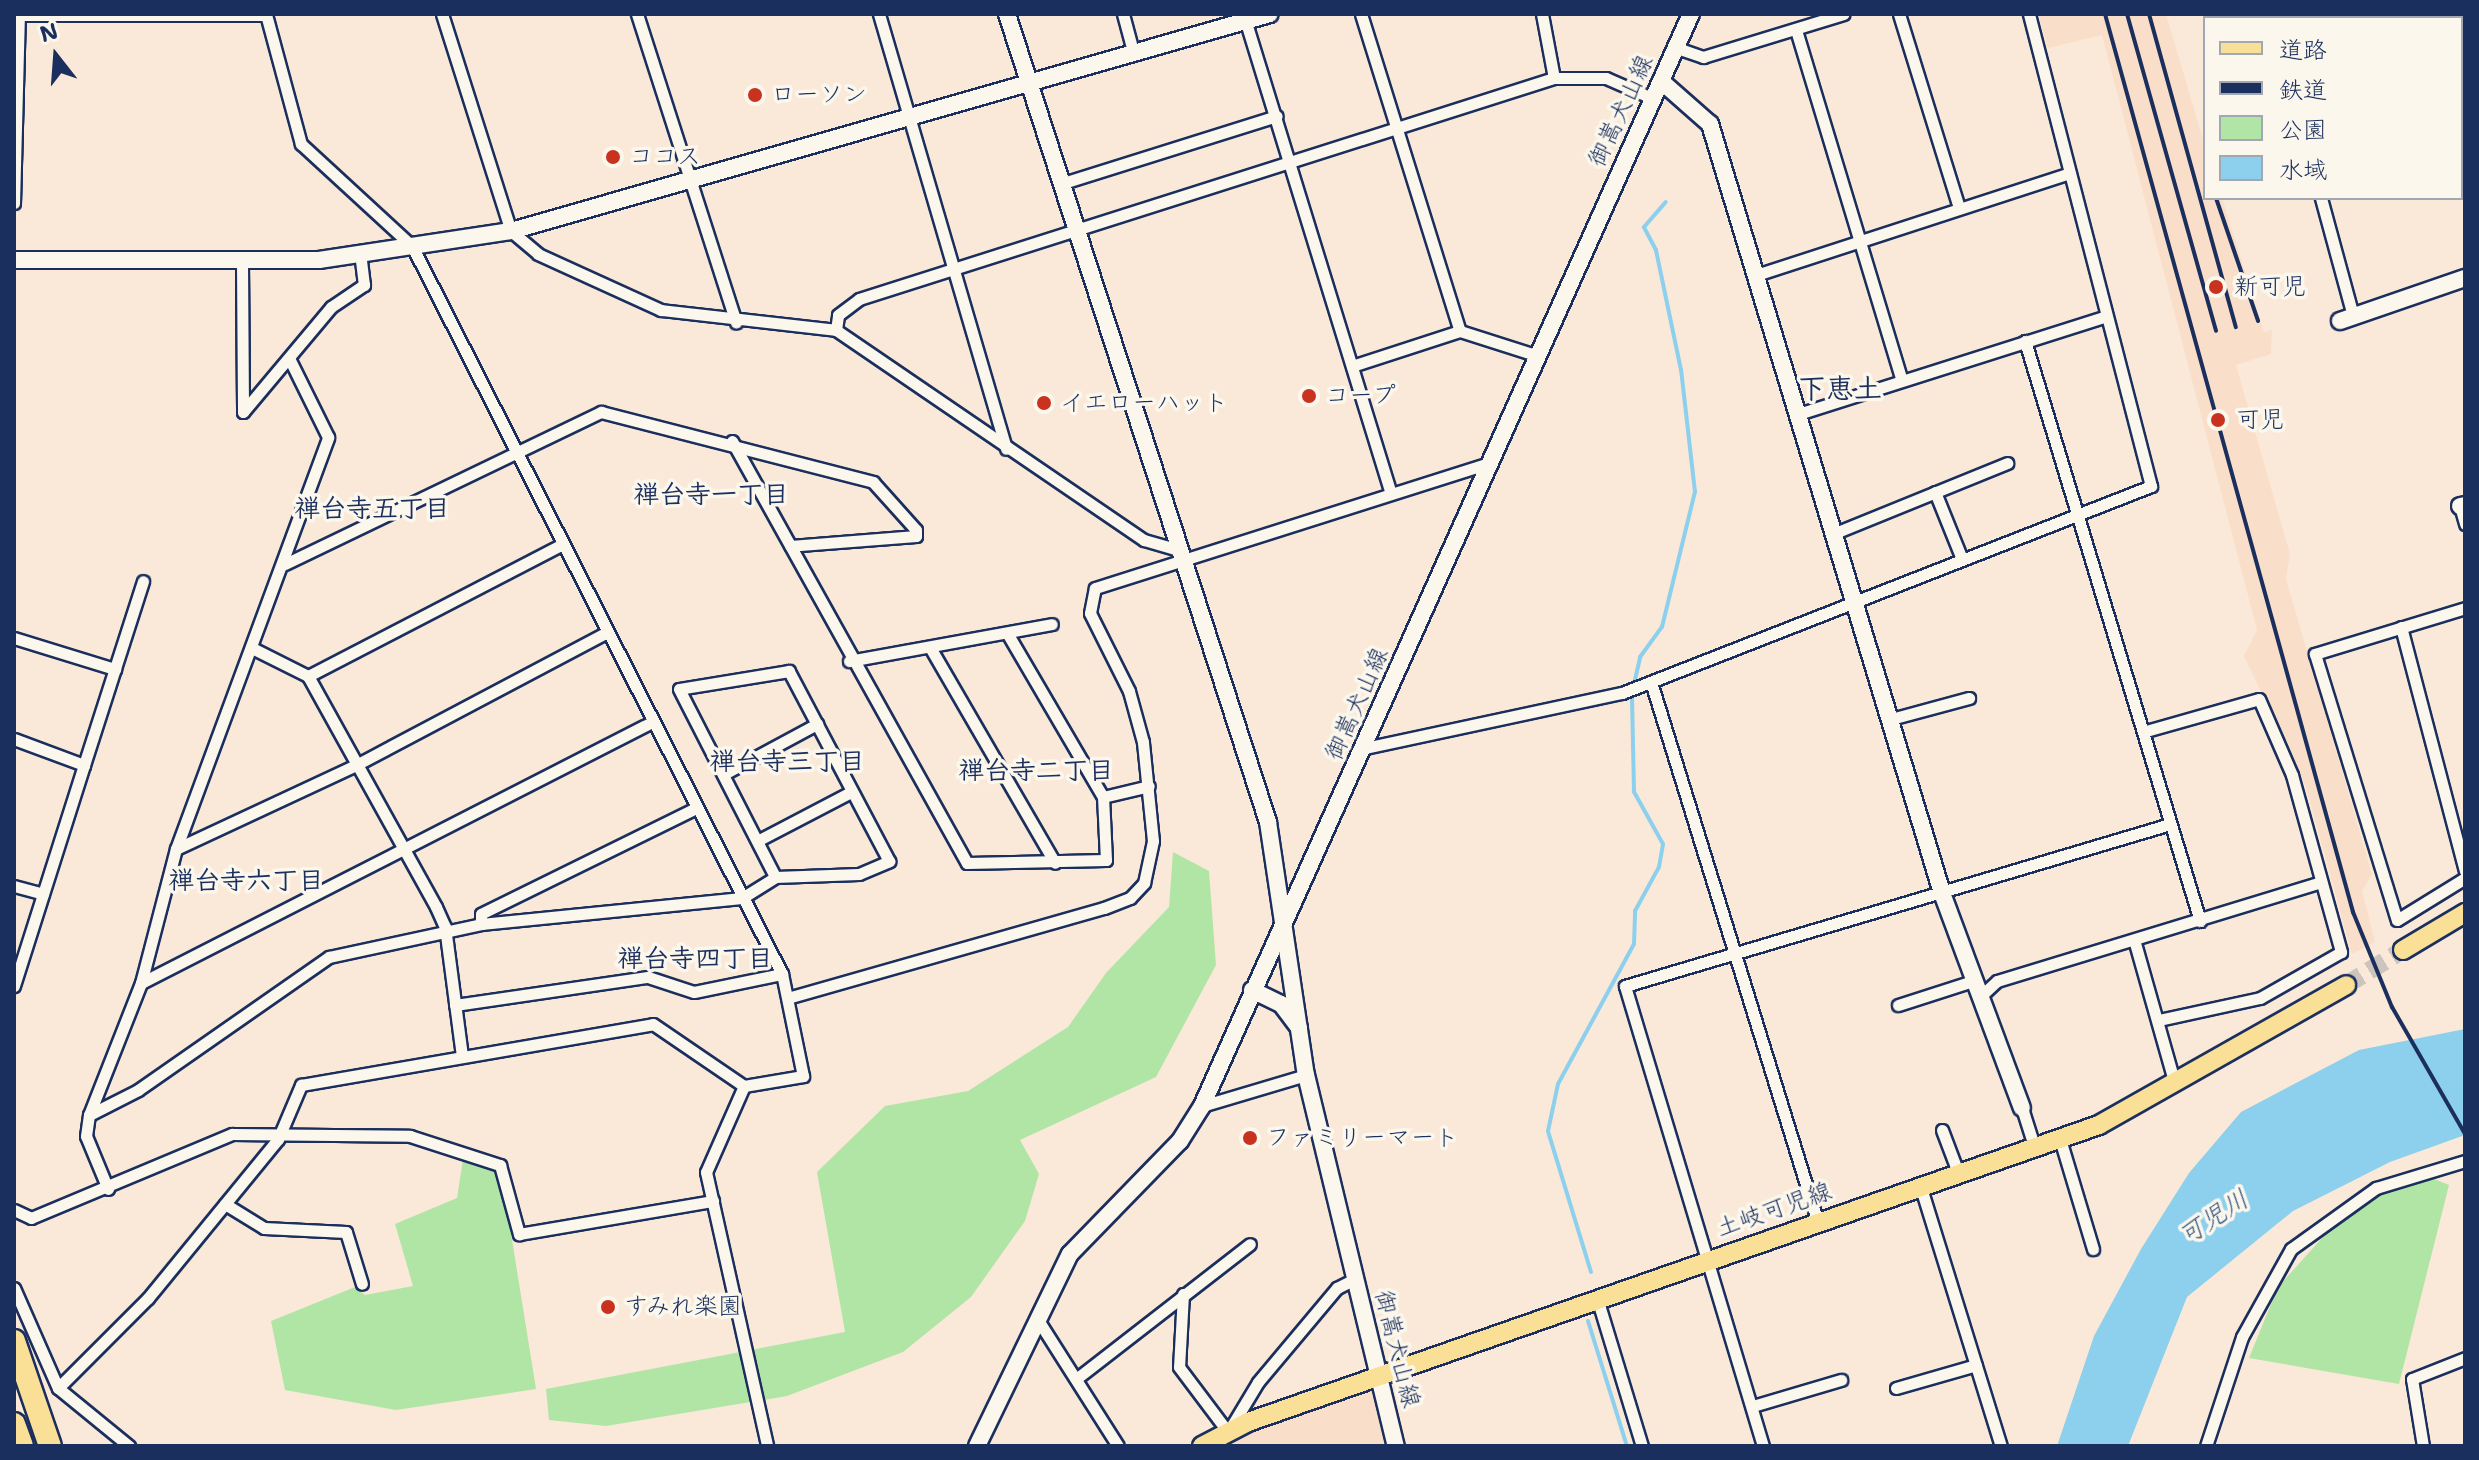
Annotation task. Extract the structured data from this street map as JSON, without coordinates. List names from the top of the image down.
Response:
{
  "streets": {
    "main road": ["土岐可児線"],
    "street": ["御嵩犬山線"]
  },
  "crossings": [
    ["御嵩犬山線", "土岐可児線"]
  ],
  "districts": [
    "下恵土",
    "禅台寺一丁目",
    "禅台寺五丁目",
    "禅台寺三丁目",
    "禅台寺二丁目",
    "禅台寺六丁目",
    "禅台寺四丁目"
  ],
  "water": ["可児川"],
  "places": [
    "ローソン",
    "ココス",
    "新可児",
    "コープ",
    "イエローハット",
    "可児",
    "ファミリーマート",
    "すみれ楽園"
  ],
  "legend": [
    "道路",
    "鉄道",
    "公園",
    "水域"
  ],
  "north": "top"
}
